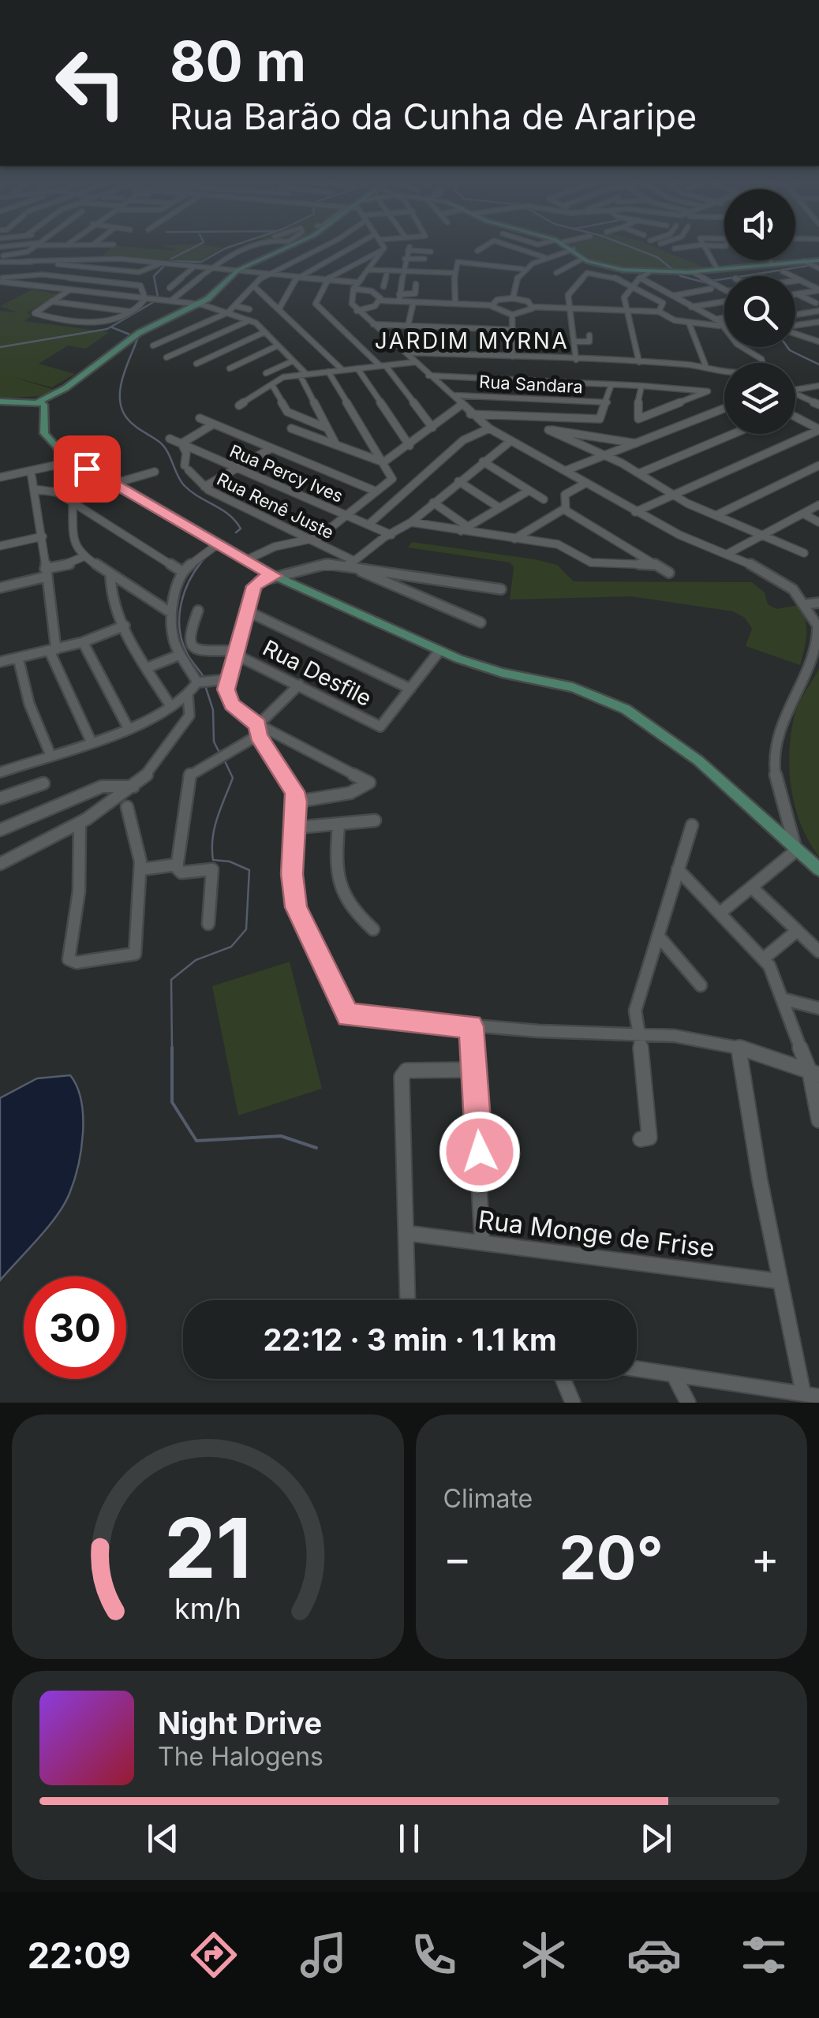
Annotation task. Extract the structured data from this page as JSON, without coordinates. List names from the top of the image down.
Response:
{
  "streets": {
    "street": [
      "Rua Sandara",
      "Rua Percy Ives",
      "Rua Renê Juste",
      "Rua Desfile",
      "Rua Monge de Frise"
    ]
  },
  "crossings": [
    ["Rua Percy Ives", "Rua Renê Juste"]
  ],
  "districts": ["JARDIM MYRNA"],
  "page": {
    "turn": ["80 m", "Rua Barão da Cunha de Araripe"],
    "limit": "30",
    "trip": "22:12 · 3 min · 1.1 km",
    "tile": "Climate",
    "heat": ["−", "20°", "+"],
    "song": ["Night Drive", "The Halogens"],
    "tabs": "22:09",
    "gauge": ["21", "km/h"]
  }
}
